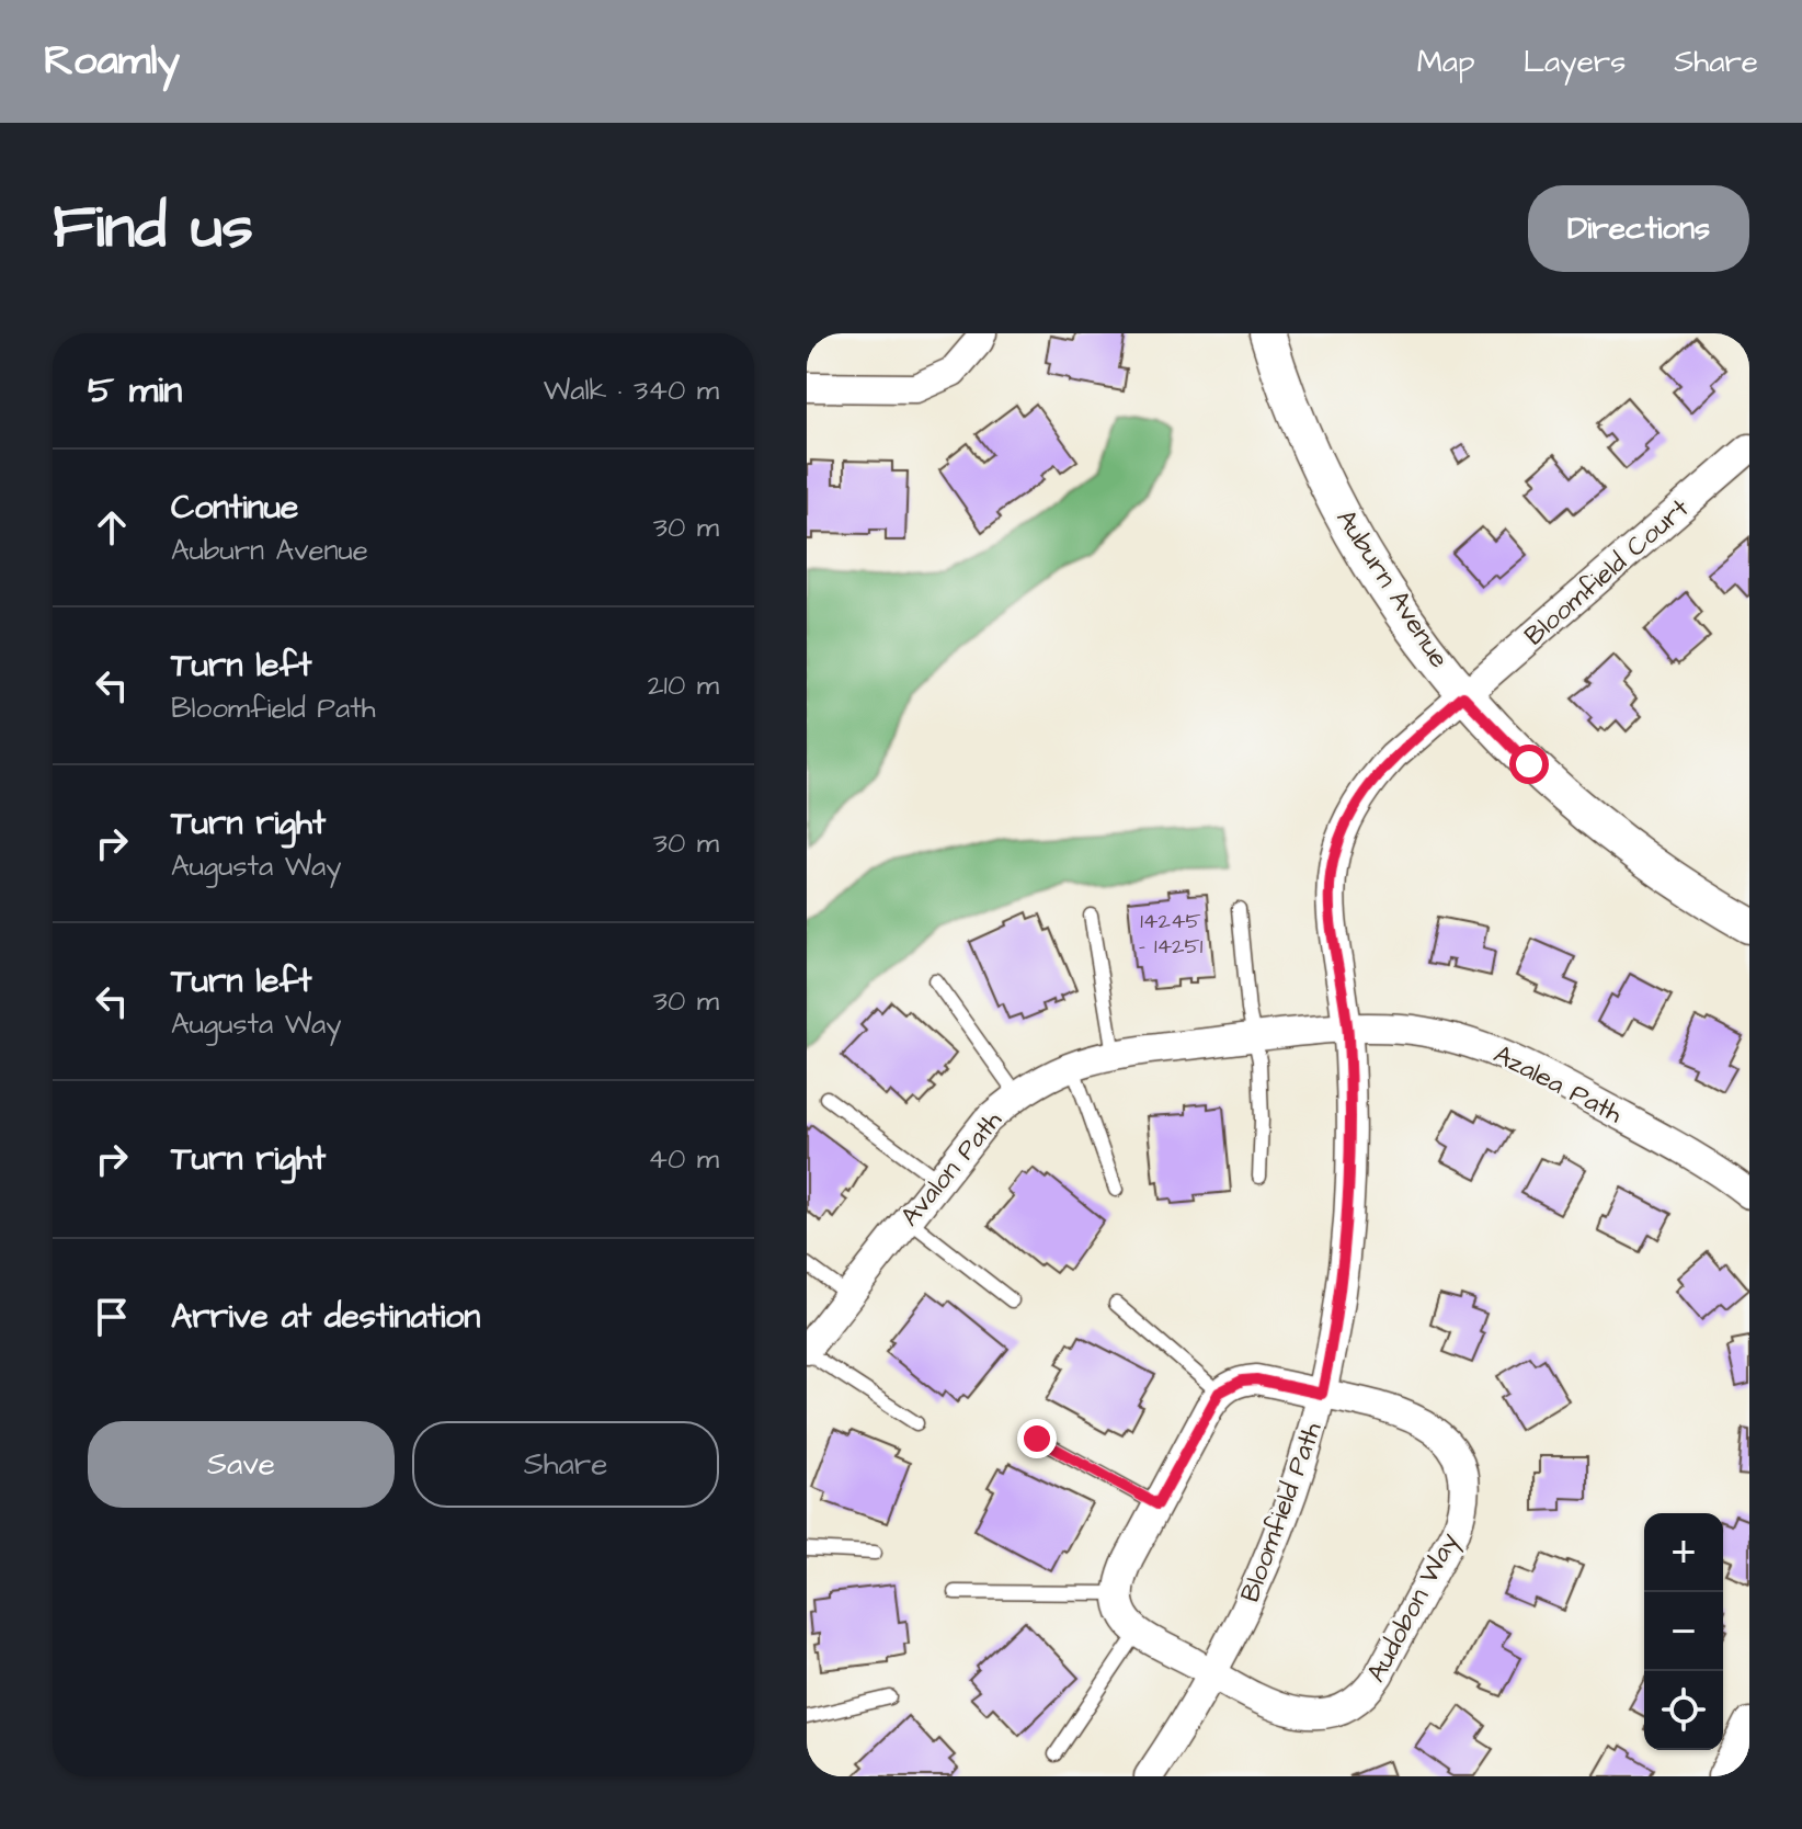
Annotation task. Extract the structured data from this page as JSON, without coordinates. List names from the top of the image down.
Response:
{
  "streets": {
    "street": [
      "Bloomfield Court",
      "Auburn Avenue",
      "Azalea Path",
      "Avalon Path",
      "Bloomfield Path",
      "Audobon Way"
    ]
  },
  "crossings": [
    ["Bloomfield Court", "Auburn Avenue"],
    ["Bloomfield Court", "Bloomfield Path"],
    ["Auburn Avenue", "Bloomfield Path"],
    ["Azalea Path", "Avalon Path"],
    ["Azalea Path", "Bloomfield Path"],
    ["Avalon Path", "Bloomfield Path"],
    ["Bloomfield Path", "Audobon Way"]
  ],
  "house_numbers": ["14245 - 14251"],
  "page": {
    "header": "Roamly",
    "nav": ["Map", "Layers", "Share"],
    "title": "Find us",
    "buttons": [
      "Directions",
      ["Save", "Share"]
    ],
    "heading": ["5 min", "Walk · 340 m"],
    "list": [
      ["Continue", "Auburn Avenue", "30 m"],
      ["Turn left", "Bloomfield Path", "210 m"],
      ["Turn right", "Augusta Way", "30 m"],
      ["Turn left", "Augusta Way", "30 m"],
      ["Turn right", "40 m"],
      "Arrive at destination"
    ],
    "map_buttons": ["+", "−"]
  }
}
